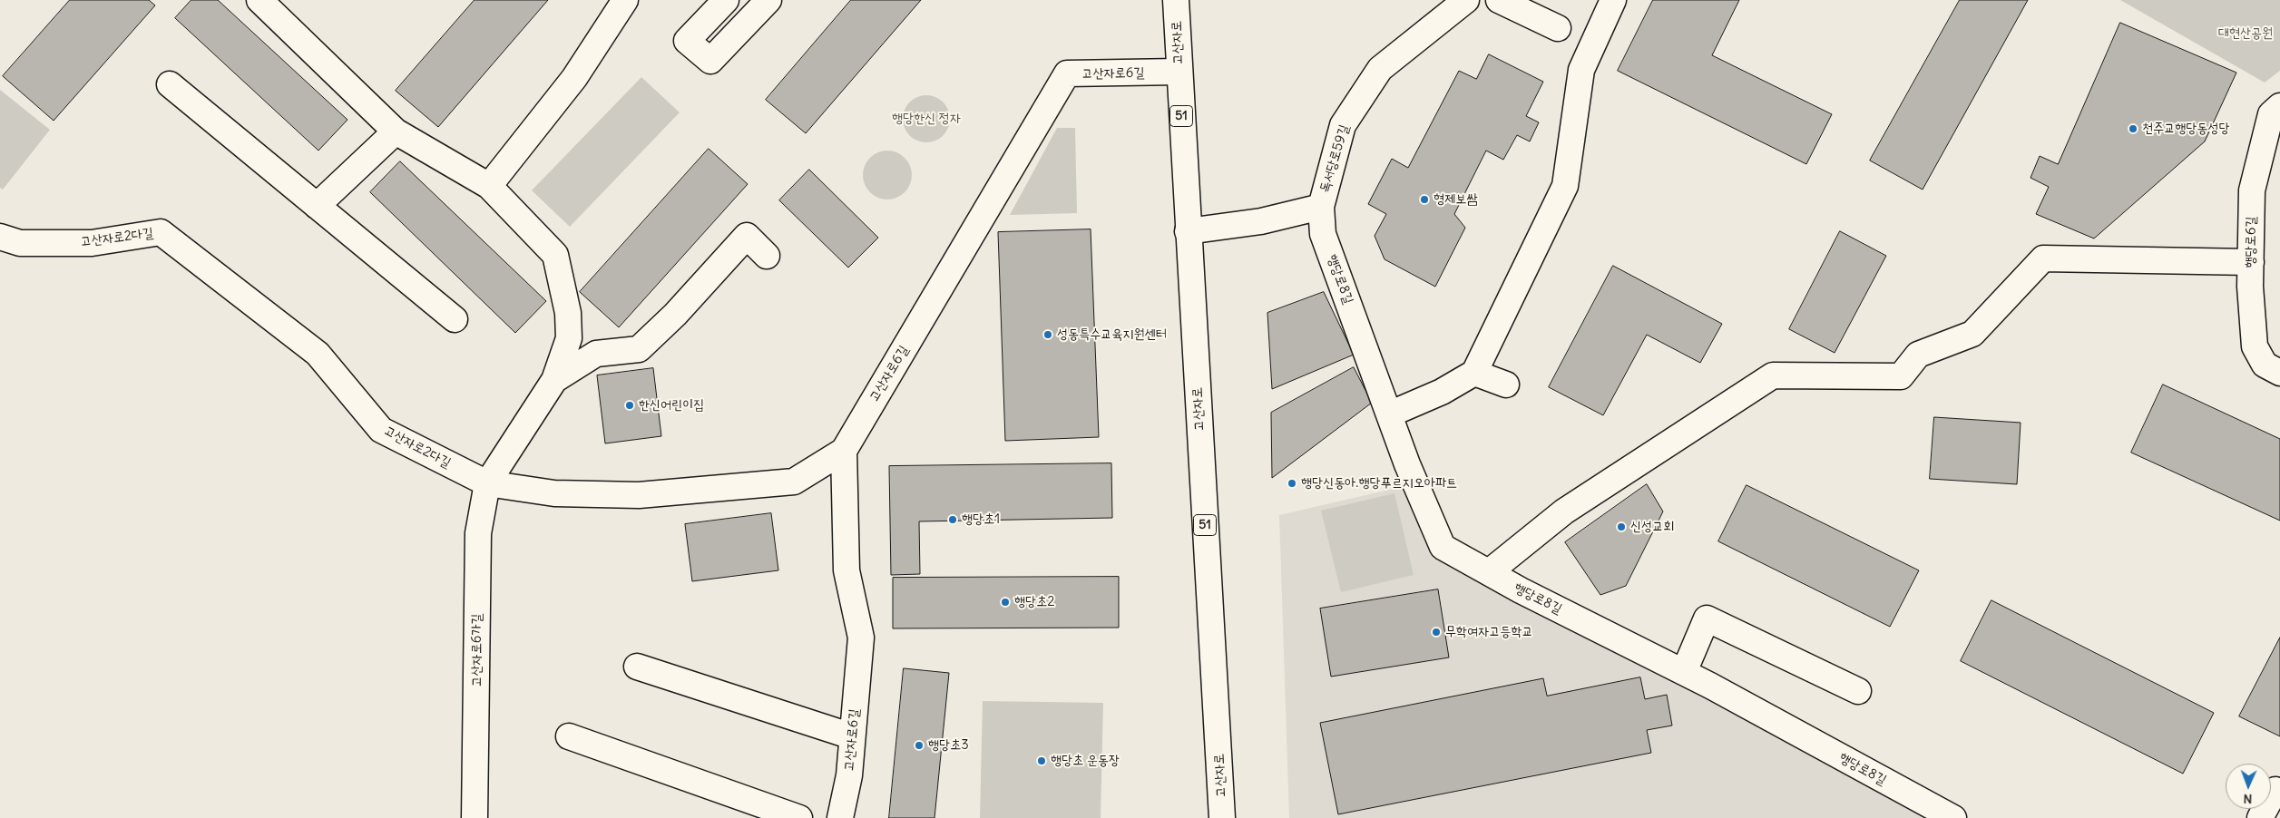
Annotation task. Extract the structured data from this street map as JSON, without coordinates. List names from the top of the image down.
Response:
{
  "streets": {
    "street": [
      "고산자로",
      "고산자로6길",
      "51",
      "독서당로59길",
      "고산자로2다길",
      "행당로6길",
      "행당로8길",
      "고산자로6가길"
    ]
  },
  "crossings": [
    ["고산자로", "고산자로6길"],
    ["고산자로", "독서당로59길"],
    ["고산자로6길", "고산자로2다길"],
    ["독서당로59길", "행당로8길"],
    ["고산자로2다길", "고산자로6가길"]
  ],
  "parks": ["대현산공원", "행당한신 정자"],
  "places": [
    "천주교행당동성당",
    "형제보쌈",
    "성동특수교육지원센터",
    "한신어린이집",
    "행당신동아.행당푸르지오아파트",
    "행당초1",
    "신성교회",
    "행당초2",
    "무학여자고등학교",
    "행당초3",
    "행당초 운동장"
  ],
  "north": "bottom"
}
